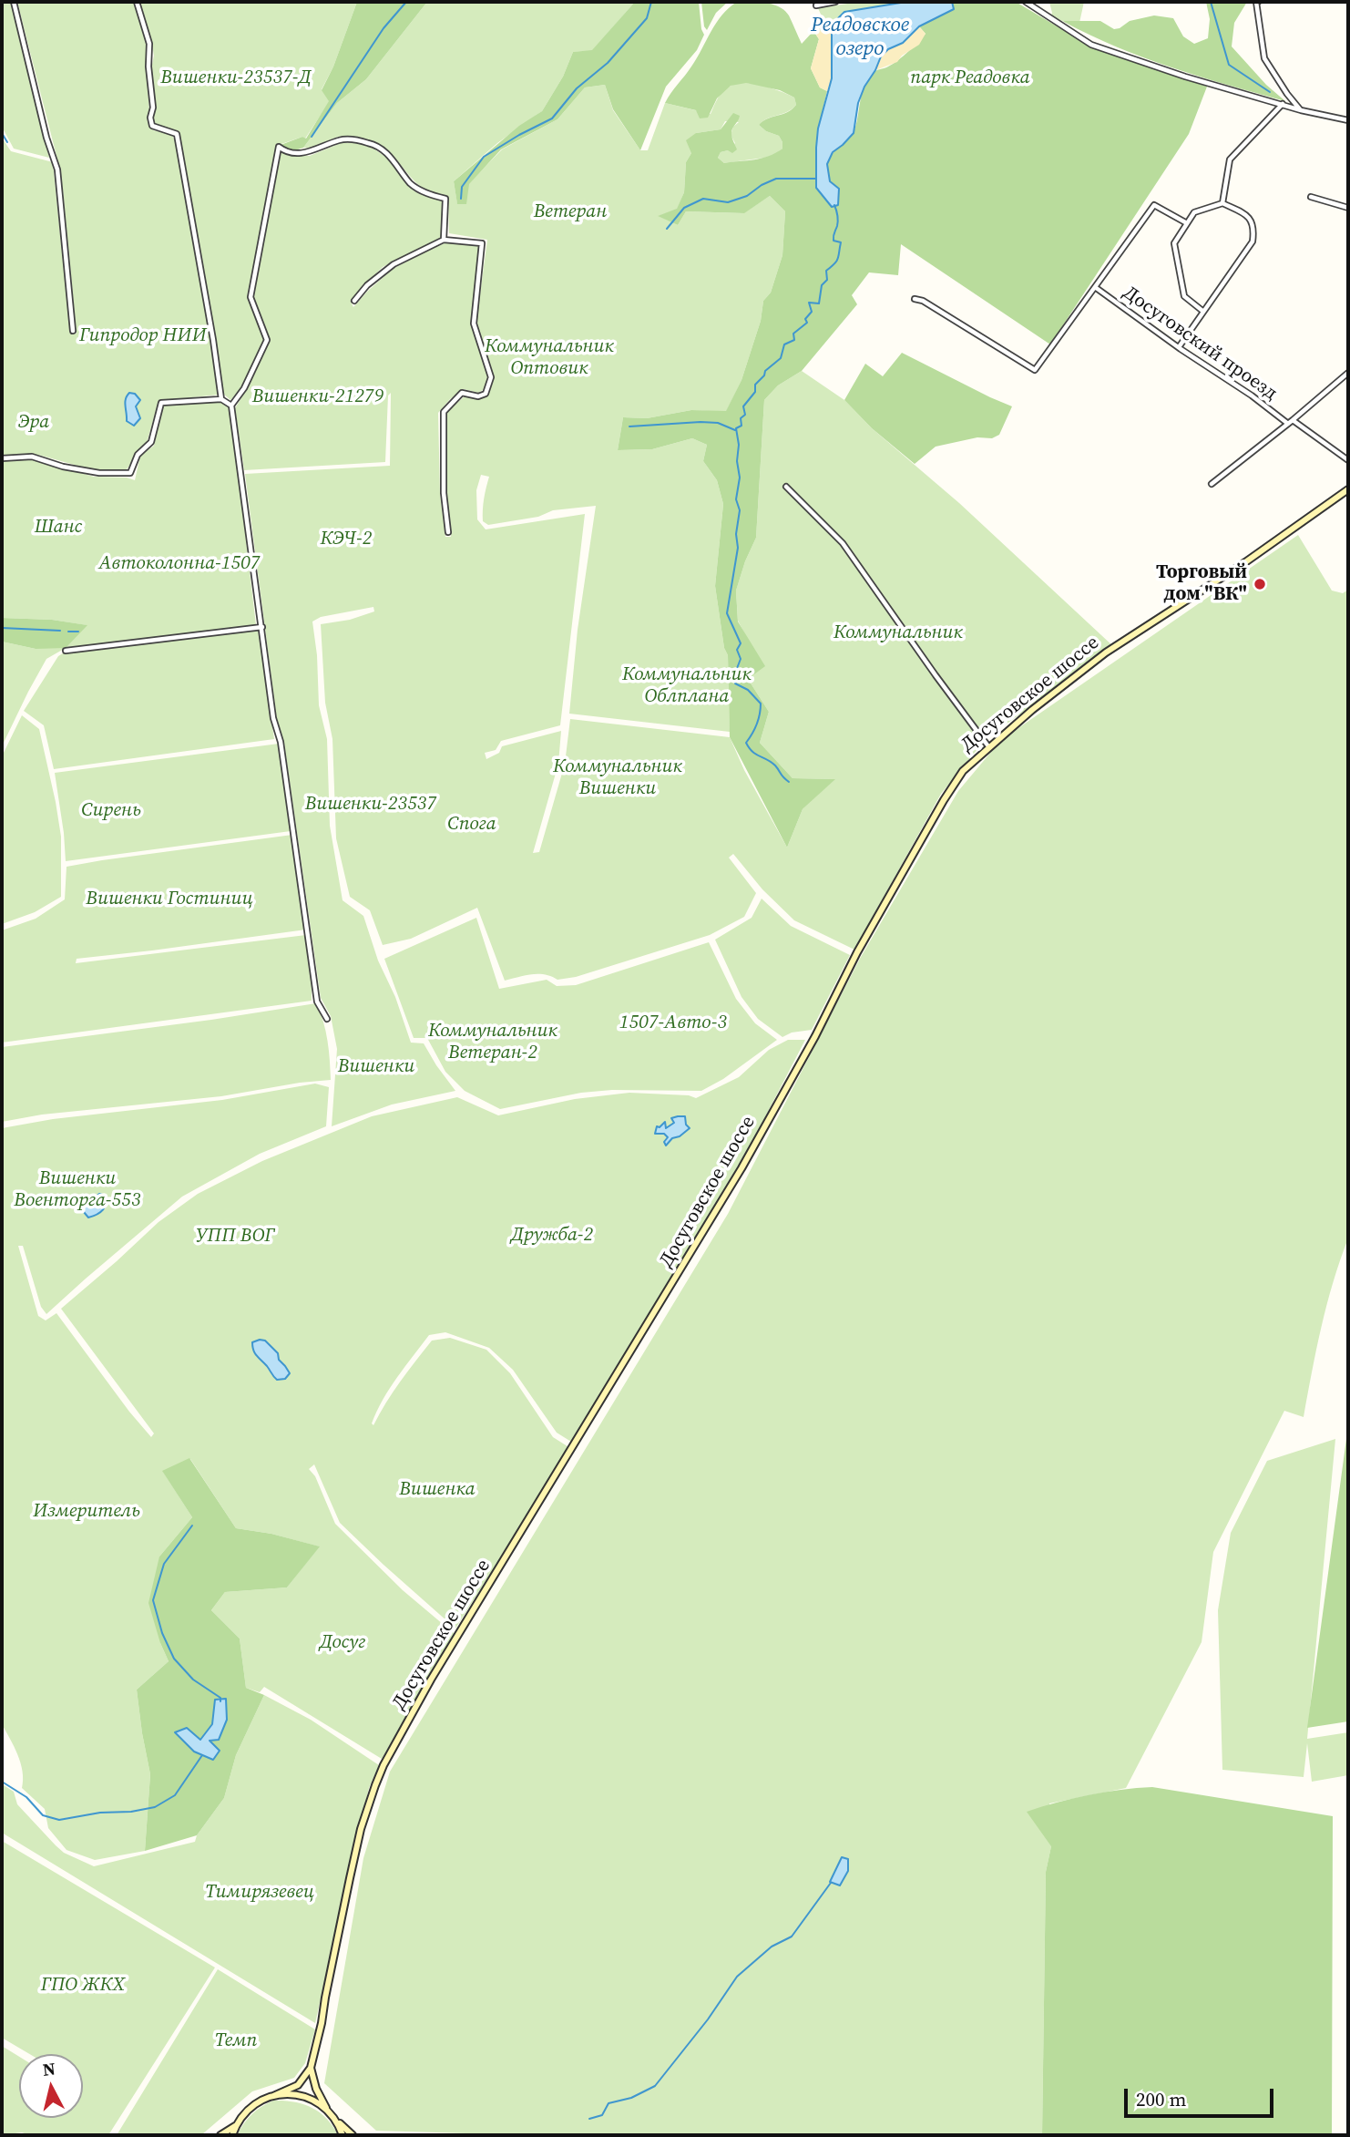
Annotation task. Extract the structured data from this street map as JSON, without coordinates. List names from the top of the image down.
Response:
{
  "streets": {
    "main road": ["Досуговское шоссе"],
    "street": ["Досуговский проезд"]
  },
  "water": ["Реадовское озеро"],
  "parks": [
    "Вишенки-23537-Д",
    "парк Реадовка",
    "Ветеран",
    "Гипродор НИИ",
    "Коммунальник Оптовик",
    "Вишенки-21279",
    "Эра",
    "Шанс",
    "КЭЧ-2",
    "Автоколонна-1507",
    "Коммунальник",
    "Коммунальник Облплана",
    "Коммунальник Вишенки",
    "Вишенки-23537",
    "Сирень",
    "Спога",
    "Вишенки Гостиниц",
    "1507-Авто-3",
    "Коммунальник Ветеран-2",
    "Вишенки",
    "Вишенки Военторга-553",
    "Дружба-2",
    "УПП ВОГ",
    "Вишенка",
    "Измеритель",
    "Досуг",
    "Тимирязевец",
    "ГПО ЖКХ",
    "Темп"
  ],
  "places": ["Торговый дом \"ВК\""],
  "scale_bar": "200 m",
  "north": "top"
}
